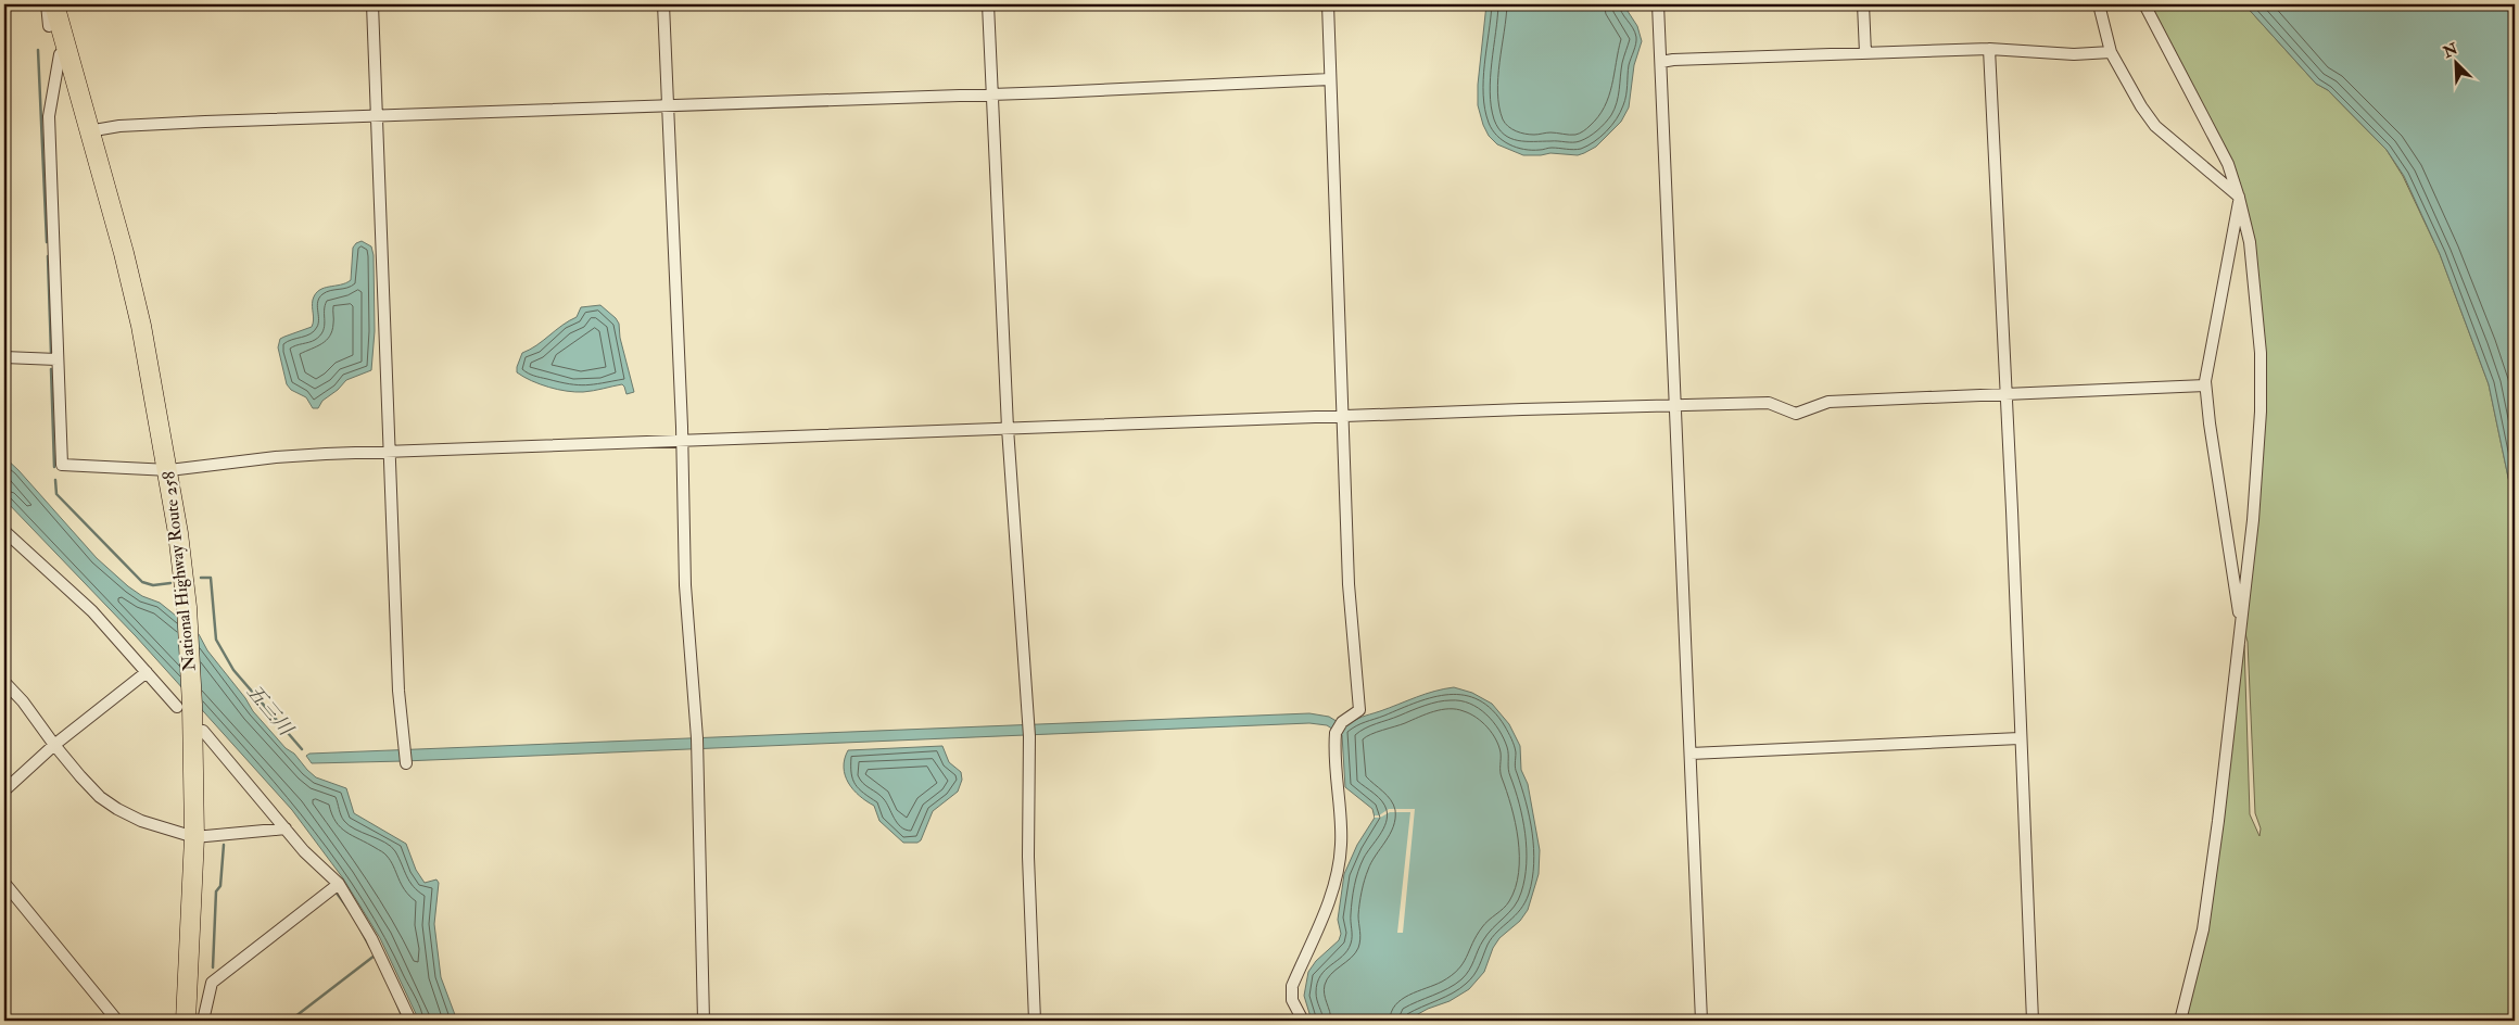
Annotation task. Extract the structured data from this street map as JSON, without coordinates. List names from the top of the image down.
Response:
{
  "streets": {
    "highway": ["National Highway Route 258"]
  },
  "water": ["五三川"],
  "north": "top left"
}
